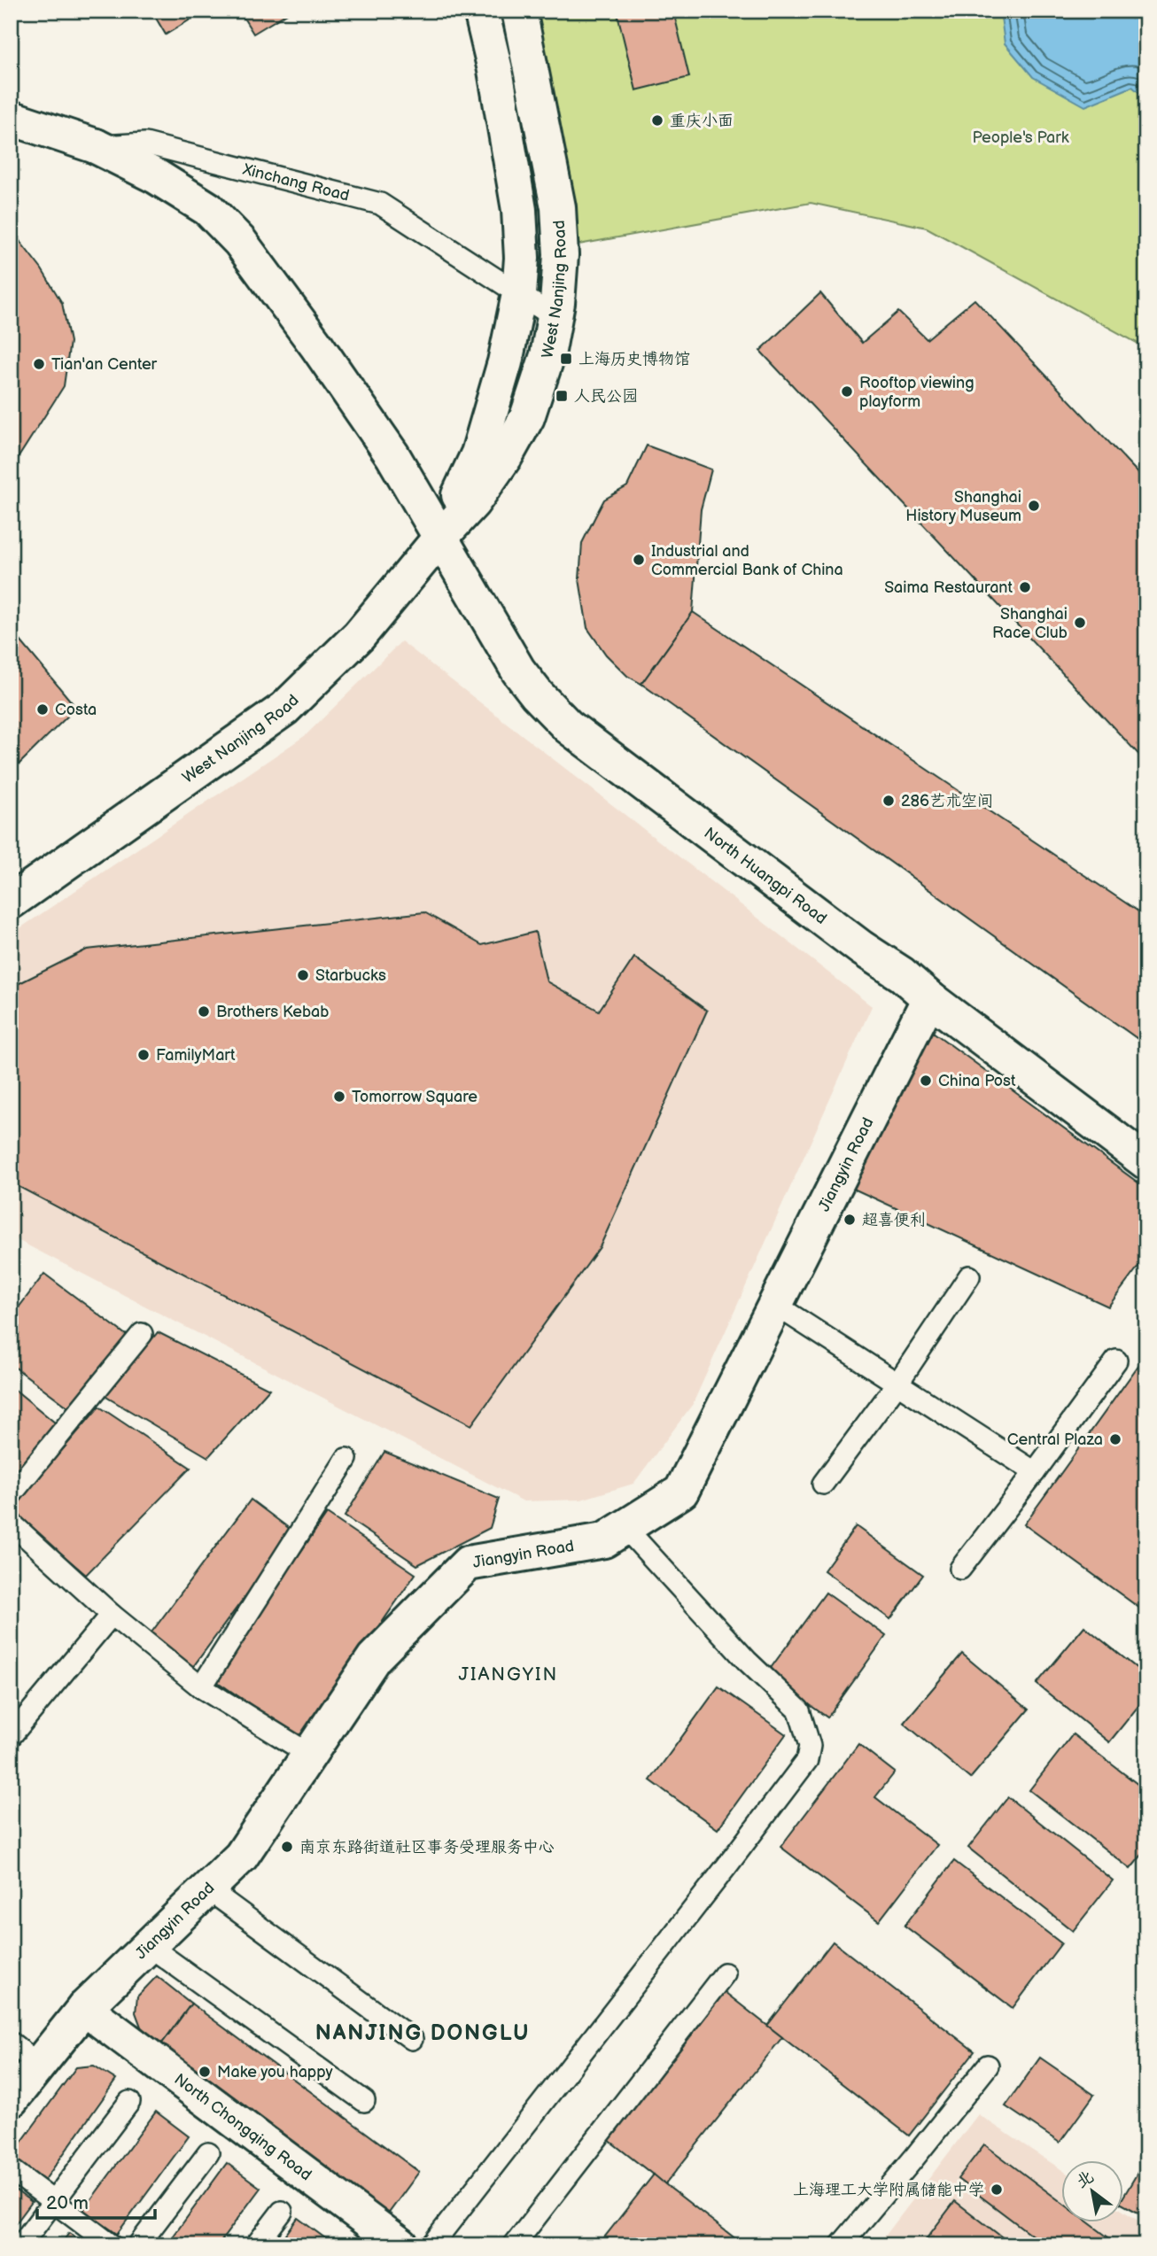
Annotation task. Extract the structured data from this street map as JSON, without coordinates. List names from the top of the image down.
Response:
{
  "streets": {
    "street": [
      "Xinchang Road",
      "West Nanjing Road",
      "North Huangpi Road",
      "Jiangyin Road",
      "North Chongqing Road"
    ]
  },
  "crossings": [
    ["Xinchang Road", "West Nanjing Road"],
    ["Xinchang Road", "North Huangpi Road"],
    ["West Nanjing Road", "North Huangpi Road"],
    ["North Huangpi Road", "Jiangyin Road"],
    ["Jiangyin Road", "North Chongqing Road"]
  ],
  "districts": ["JIANGYIN", "NANJING DONGLU"],
  "parks": ["People's Park"],
  "places": {
    "other": [
      "重庆小面",
      "Tian'an Center",
      "Rooftop viewing playform",
      "Shanghai History Museum",
      "Industrial and Commercial Bank of China",
      "Saima Restaurant",
      "Shanghai Race Club",
      "Costa",
      "286艺术空间",
      "Starbucks",
      "Brothers Kebab",
      "FamilyMart",
      "China Post",
      "Tomorrow Square",
      "超喜便利",
      "Central Plaza",
      "南京东路街道社区事务受理服务中心",
      "Make you happy",
      "上海理工大学附属储能中学"
    ],
    "transit": ["上海历史博物馆", "人民公园"]
  },
  "scale_bar": "20 m",
  "north": "top left"
}
